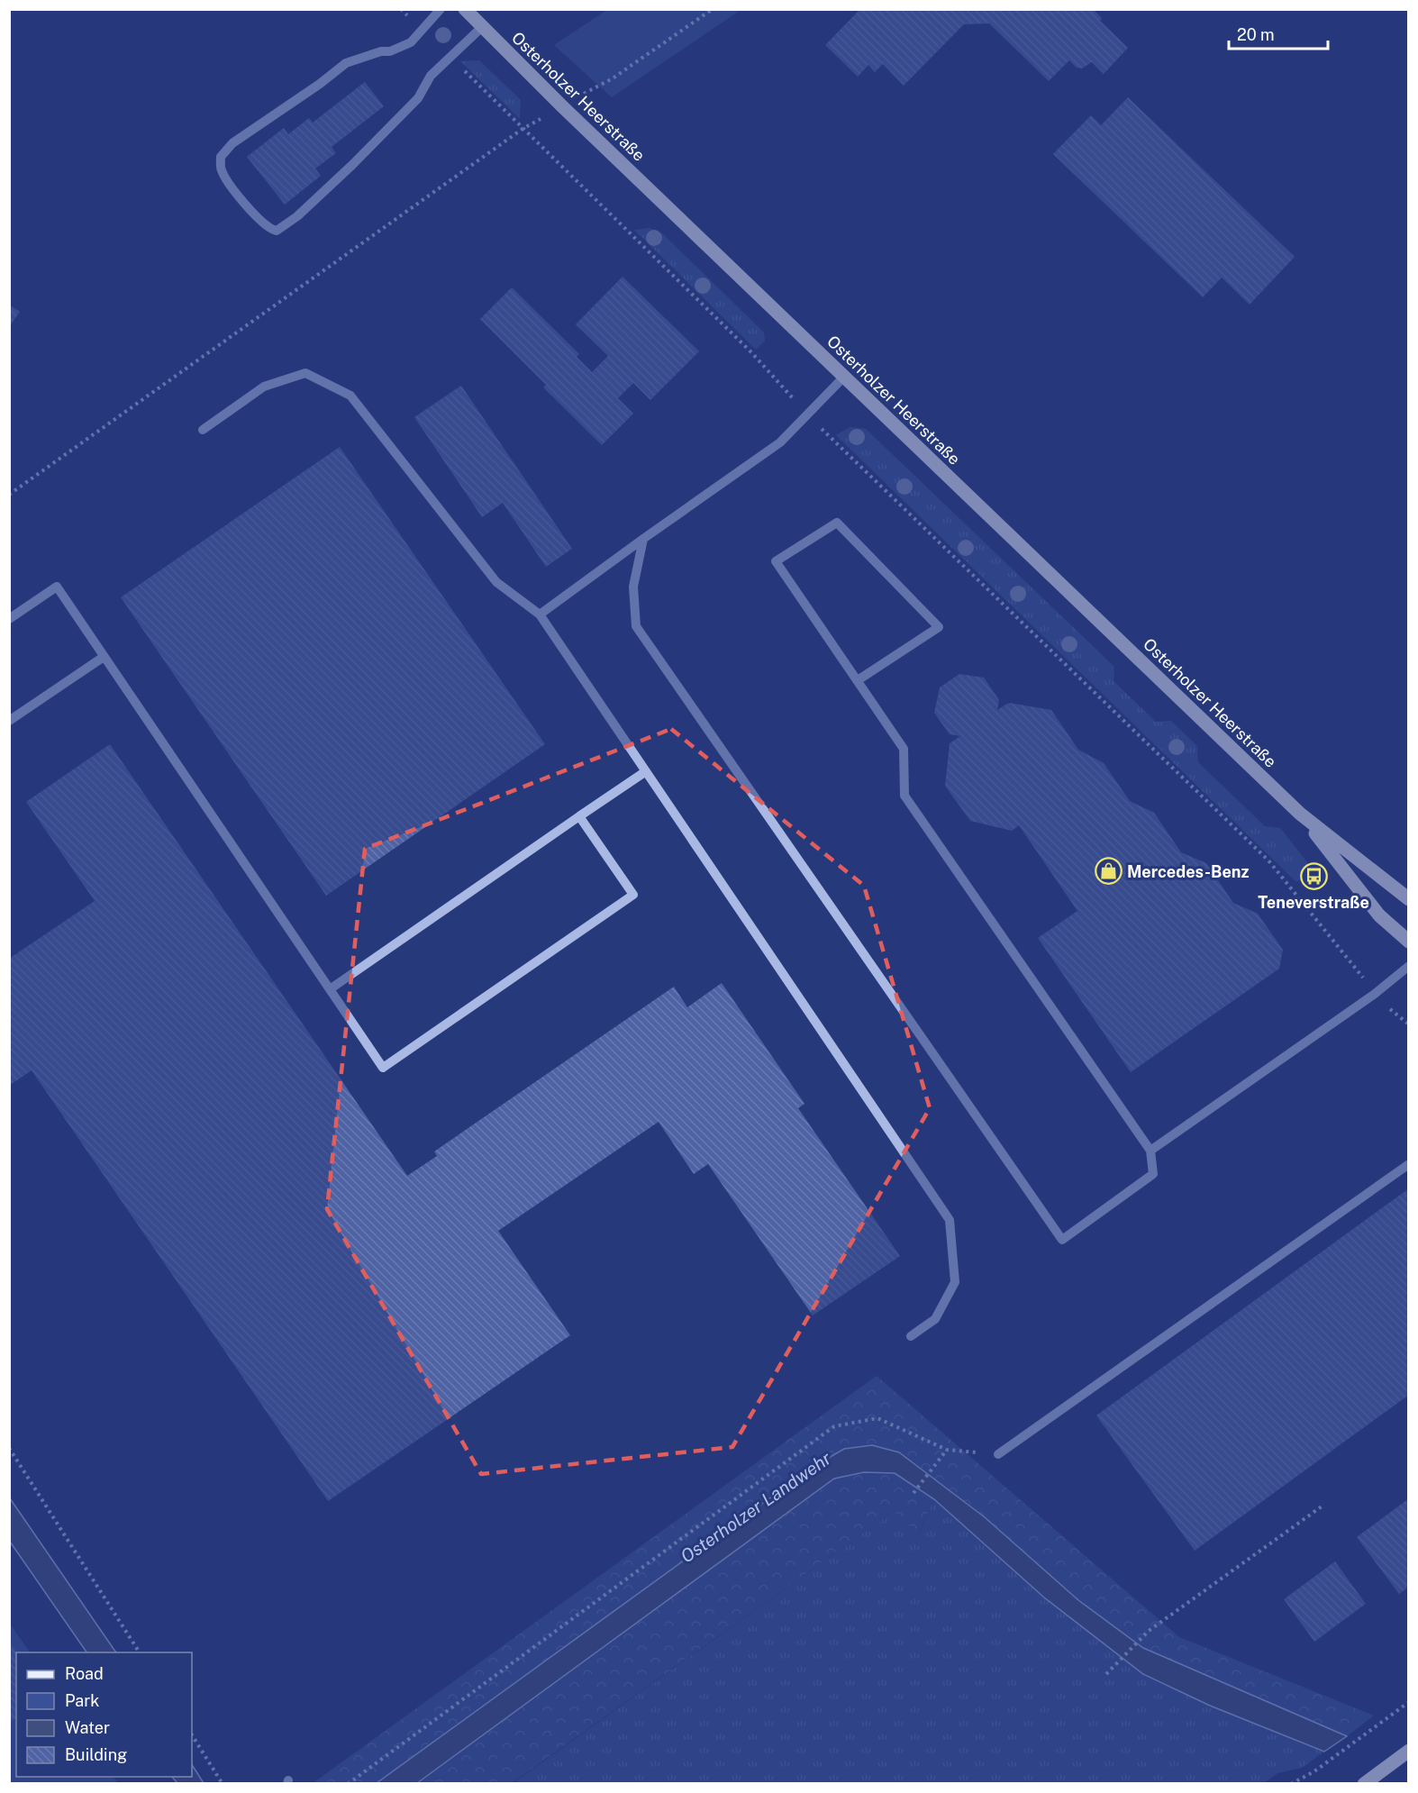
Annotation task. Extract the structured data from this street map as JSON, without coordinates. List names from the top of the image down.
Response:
{
  "streets": {
    "main road": ["Osterholzer Heerstraße"]
  },
  "water": ["Osterholzer Landwehr"],
  "places": {
    "shop": ["Mercedes-Benz"],
    "bus stop": ["Teneverstraße"]
  },
  "legend": [
    "Road",
    "Park",
    "Water",
    "Building"
  ],
  "scale_bar": "20 m"
}
